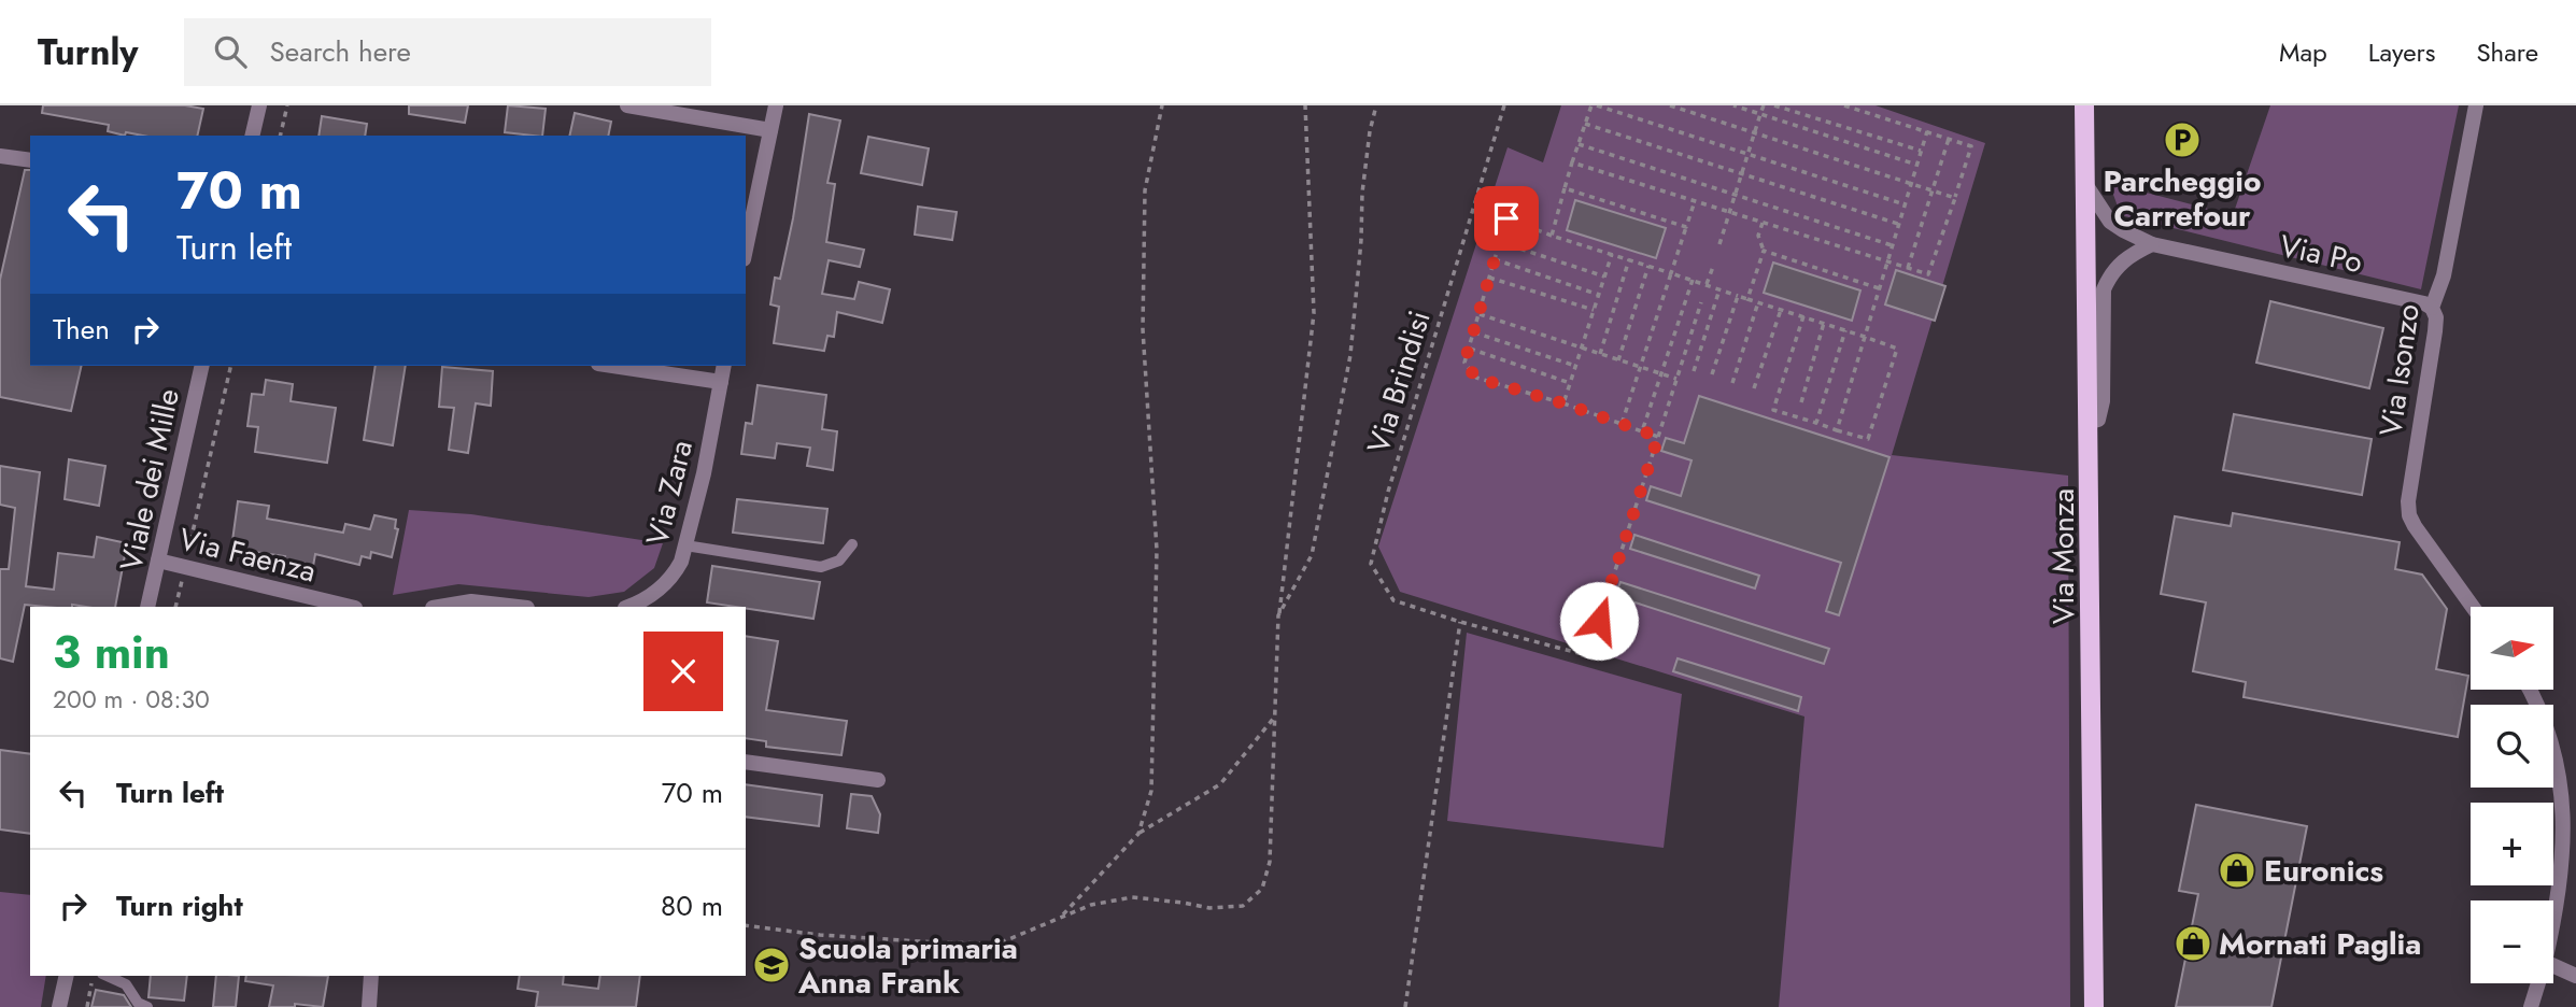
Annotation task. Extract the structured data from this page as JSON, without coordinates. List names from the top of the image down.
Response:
{
  "streets": {
    "main road": ["Via Monza"],
    "street": [
      "Via Po",
      "Via Isonzo",
      "Viale dei Mille",
      "Via Zara",
      "Via Faenza"
    ],
    "path": ["Via Brindisi"]
  },
  "crossings": [
    ["Via Po", "Via Isonzo"],
    ["Via Po", "Via Monza"],
    ["Viale dei Mille", "Via Faenza"]
  ],
  "places": {
    "parking": ["Parcheggio Carrefour"],
    "shop": ["Euronics", "Mornati Paglia"],
    "school or university": ["Scuola primaria Anna Frank"]
  },
  "north": "right",
  "page": {
    "header": "Turnly",
    "search": "Search here",
    "nav": ["Map", "Layers", "Share"],
    "turn": ["70 m", "Turn left"],
    "then": "Then",
    "map_buttons": ["+", "−"],
    "heading": ["3 min", "200 m · 08:30"],
    "list": [
      {
        "name": "Turn left",
        "value": "70 m"
      },
      {
        "name": "Turn right",
        "value": "80 m"
      }
    ]
  }
}
